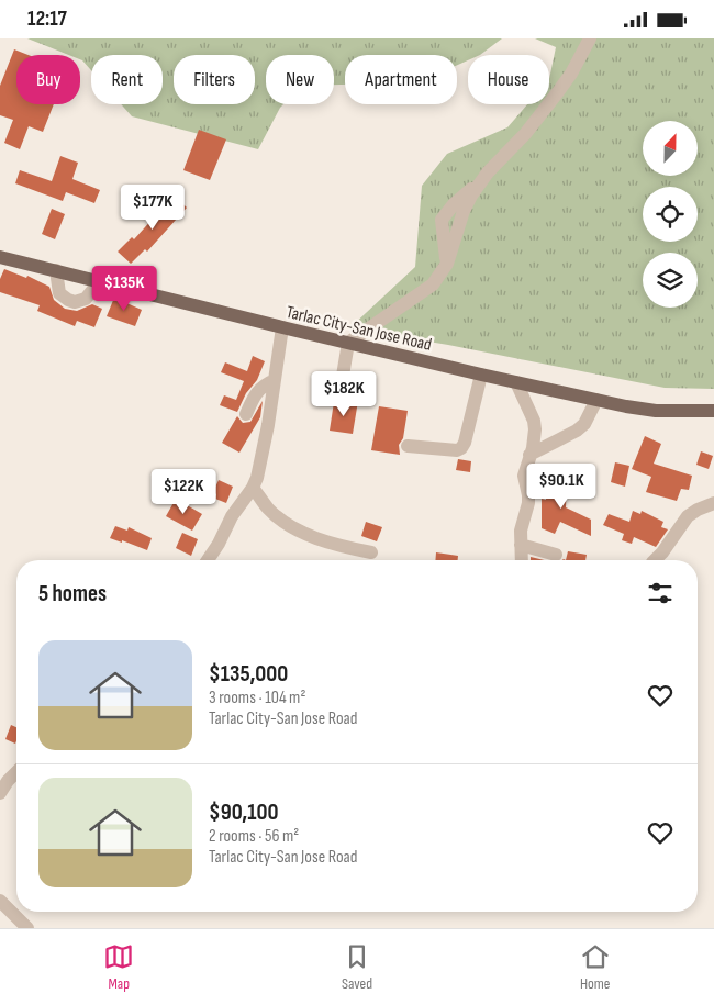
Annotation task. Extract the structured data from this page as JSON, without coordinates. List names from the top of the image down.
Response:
{
  "streets": {
    "main road": ["Tarlac City-San Jose Road"]
  },
  "north": "top",
  "page": {
    "status": "12:17",
    "chip": [
      "Buy",
      "Rent",
      "Filters",
      "New",
      "Apartment",
      "House"
    ],
    "price": [
      "$177K",
      "$135K",
      "$182K",
      "$90.1K",
      "$122K"
    ],
    "heading": "5 homes",
    "list": [
      {
        "name": "$135,000",
        "note": "3 rooms · 104 m² · Tarlac City-San Jose Road"
      },
      {
        "name": "$90,100",
        "note": "2 rooms · 56 m² · Tarlac City-San Jose Road"
      }
    ],
    "tabs": ["Map", "Saved", "Home"]
  }
}
